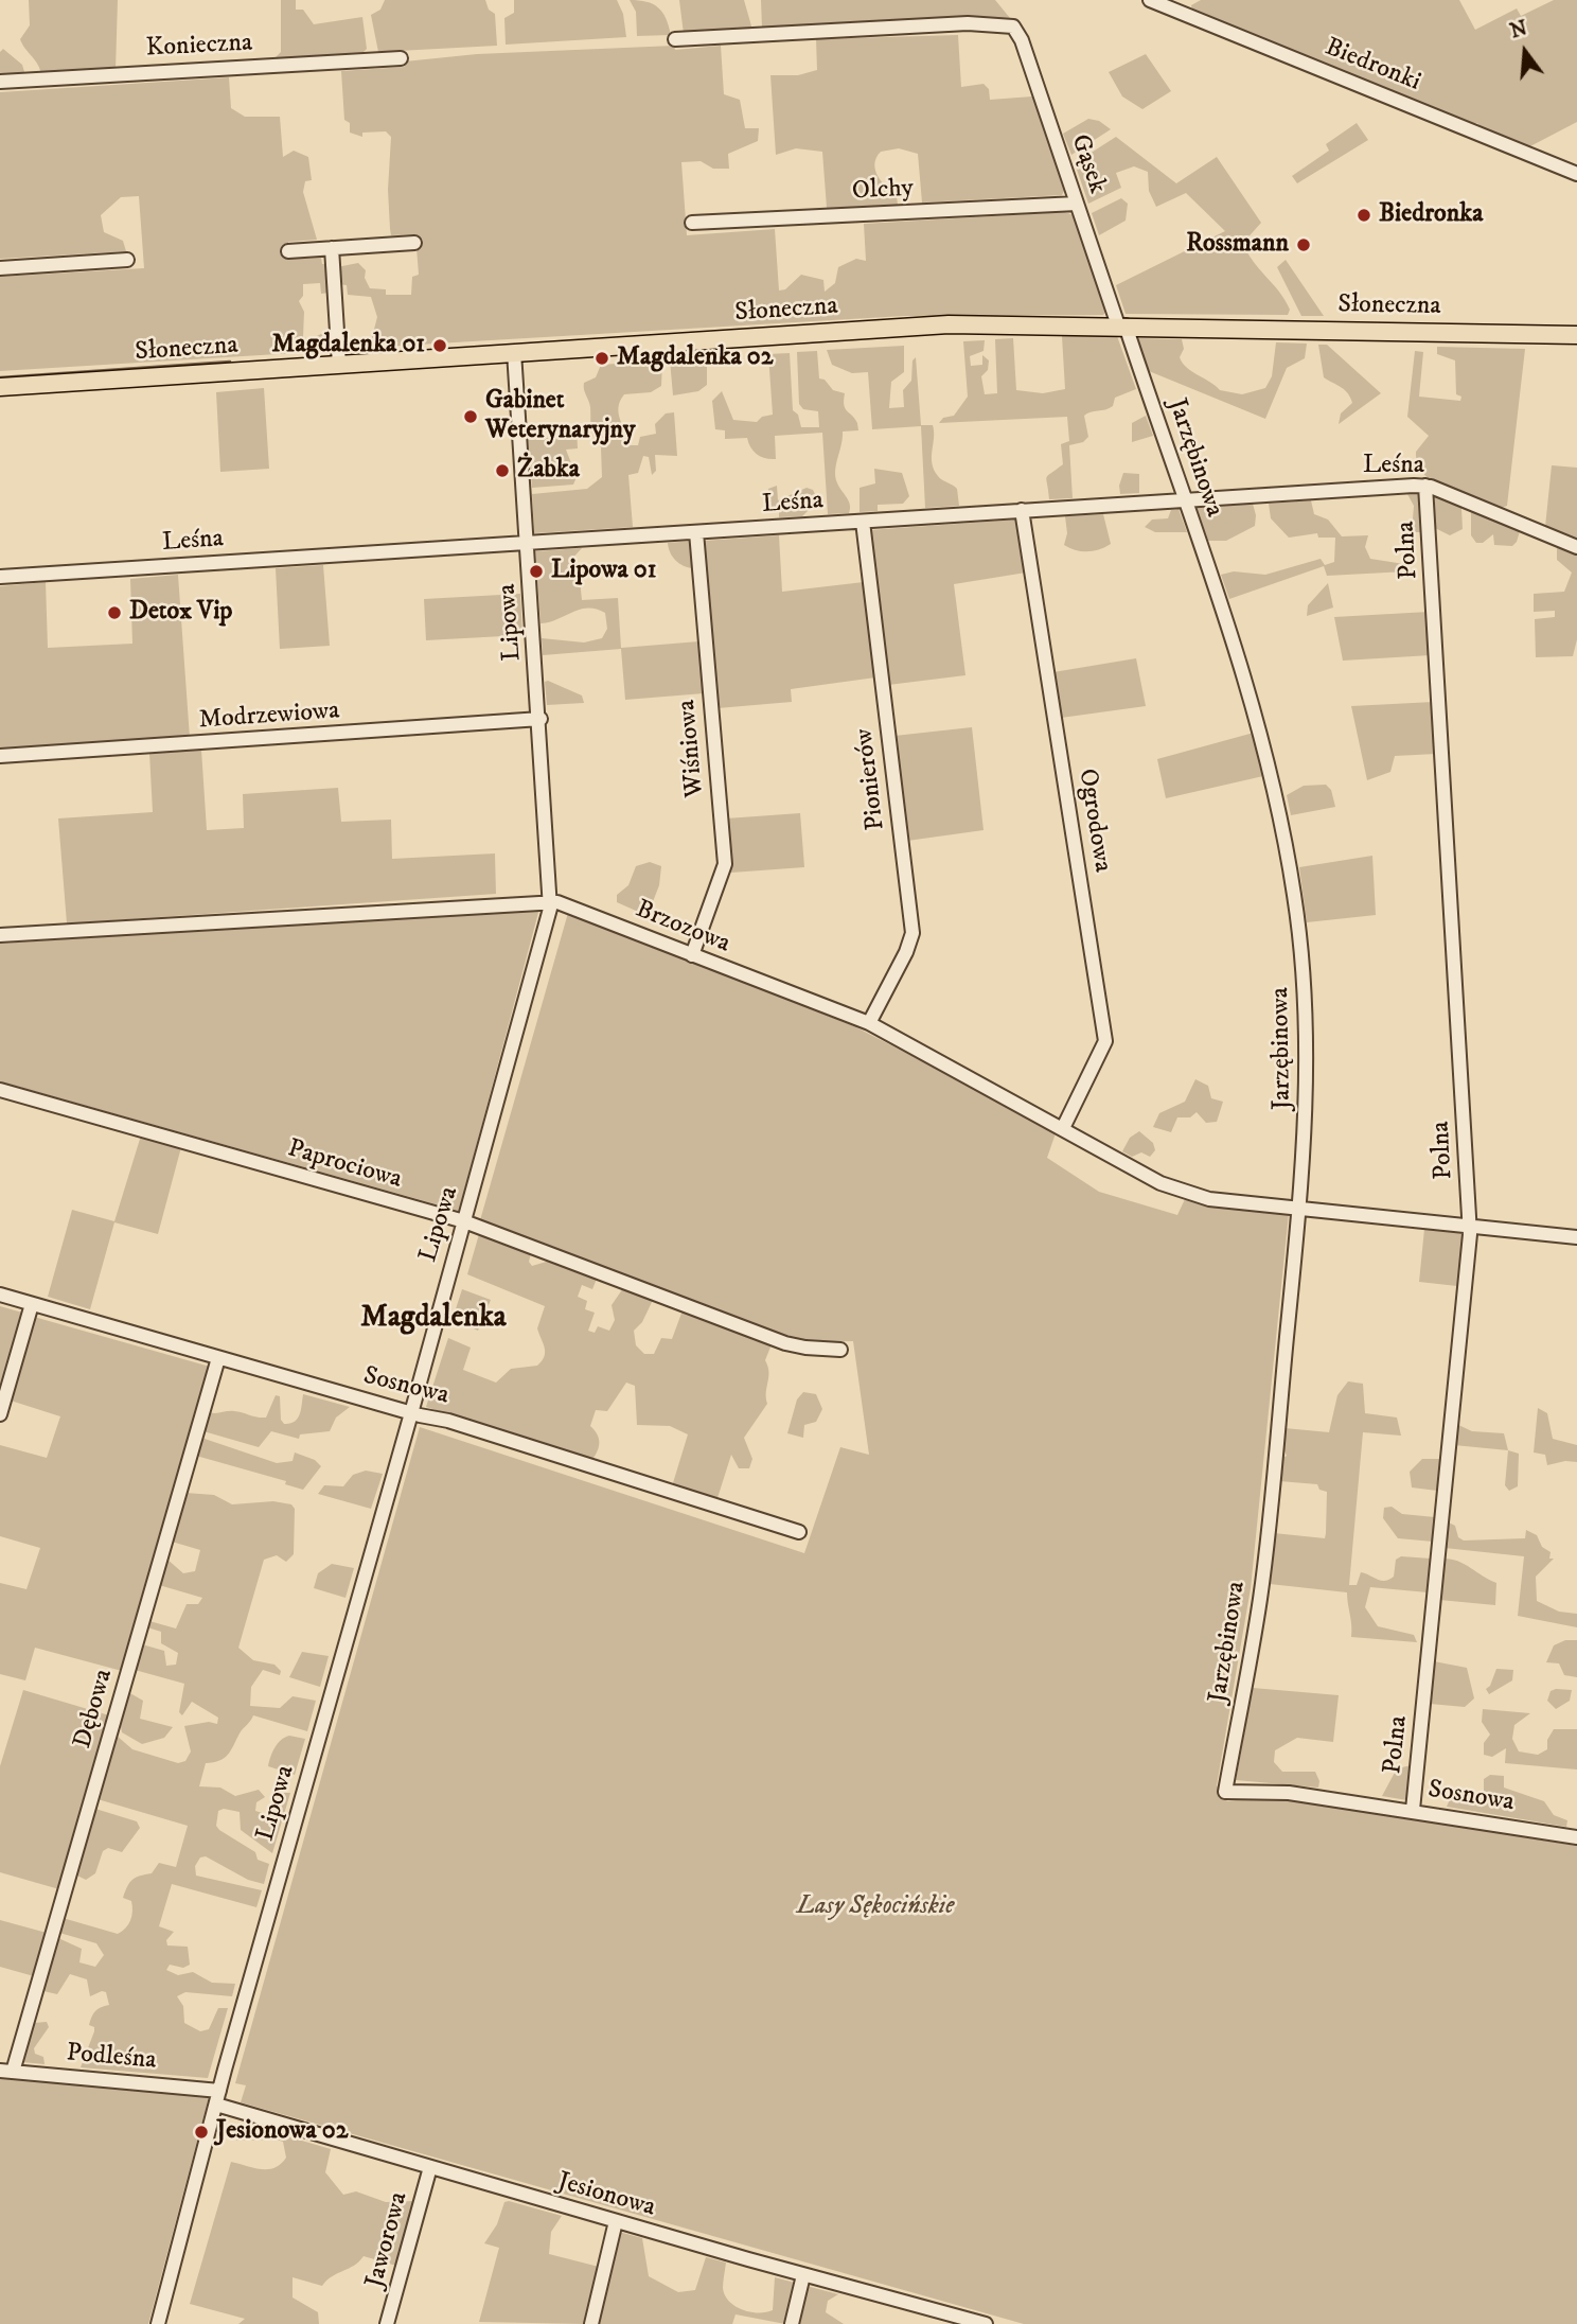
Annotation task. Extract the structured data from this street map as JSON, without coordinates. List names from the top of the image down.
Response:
{
  "streets": {
    "main road": ["Słoneczna"],
    "street": [
      "Konieczna",
      "Biedronki",
      "Gąsek",
      "Olchy",
      "Jarzębinowa",
      "Leśna",
      "Polna",
      "Lipowa",
      "Modrzewiowa",
      "Wiśniowa",
      "Pionierów",
      "Ogrodowa",
      "Brzozowa",
      "Paprociowa",
      "Sosnowa",
      "Dębowa",
      "Podleśna",
      "Jesionowa",
      "Jaworowa"
    ]
  },
  "crossings": [
    ["Gąsek", "Olchy"],
    ["Gąsek", "Słoneczna"],
    ["Gąsek", "Jarzębinowa"],
    ["Słoneczna", "Jarzębinowa"],
    ["Słoneczna", "Lipowa"],
    ["Jarzębinowa", "Leśna"],
    ["Jarzębinowa", "Brzozowa"],
    ["Jarzębinowa", "Sosnowa"],
    ["Leśna", "Polna"],
    ["Leśna", "Lipowa"],
    ["Leśna", "Wiśniowa"],
    ["Leśna", "Pionierów"],
    ["Leśna", "Ogrodowa"],
    ["Polna", "Brzozowa"],
    ["Polna", "Sosnowa"],
    ["Lipowa", "Modrzewiowa"],
    ["Lipowa", "Brzozowa"],
    ["Lipowa", "Paprociowa"],
    ["Lipowa", "Sosnowa"],
    ["Lipowa", "Podleśna"],
    ["Lipowa", "Jesionowa"],
    ["Wiśniowa", "Brzozowa"],
    ["Pionierów", "Brzozowa"],
    ["Ogrodowa", "Brzozowa"],
    ["Sosnowa", "Dębowa"],
    ["Dębowa", "Podleśna"],
    ["Jesionowa", "Jaworowa"]
  ],
  "districts": ["Magdalenka"],
  "parks": ["Lasy Sękocińskie"],
  "places": [
    "Biedronka",
    "Rossmann",
    "Magdalenka 01",
    "Magdalenka 02",
    "Gabinet Weterynaryjny",
    "Żabka",
    "Lipowa 01",
    "Detox Vip",
    "Jesionowa 02"
  ],
  "north": "top"
}
